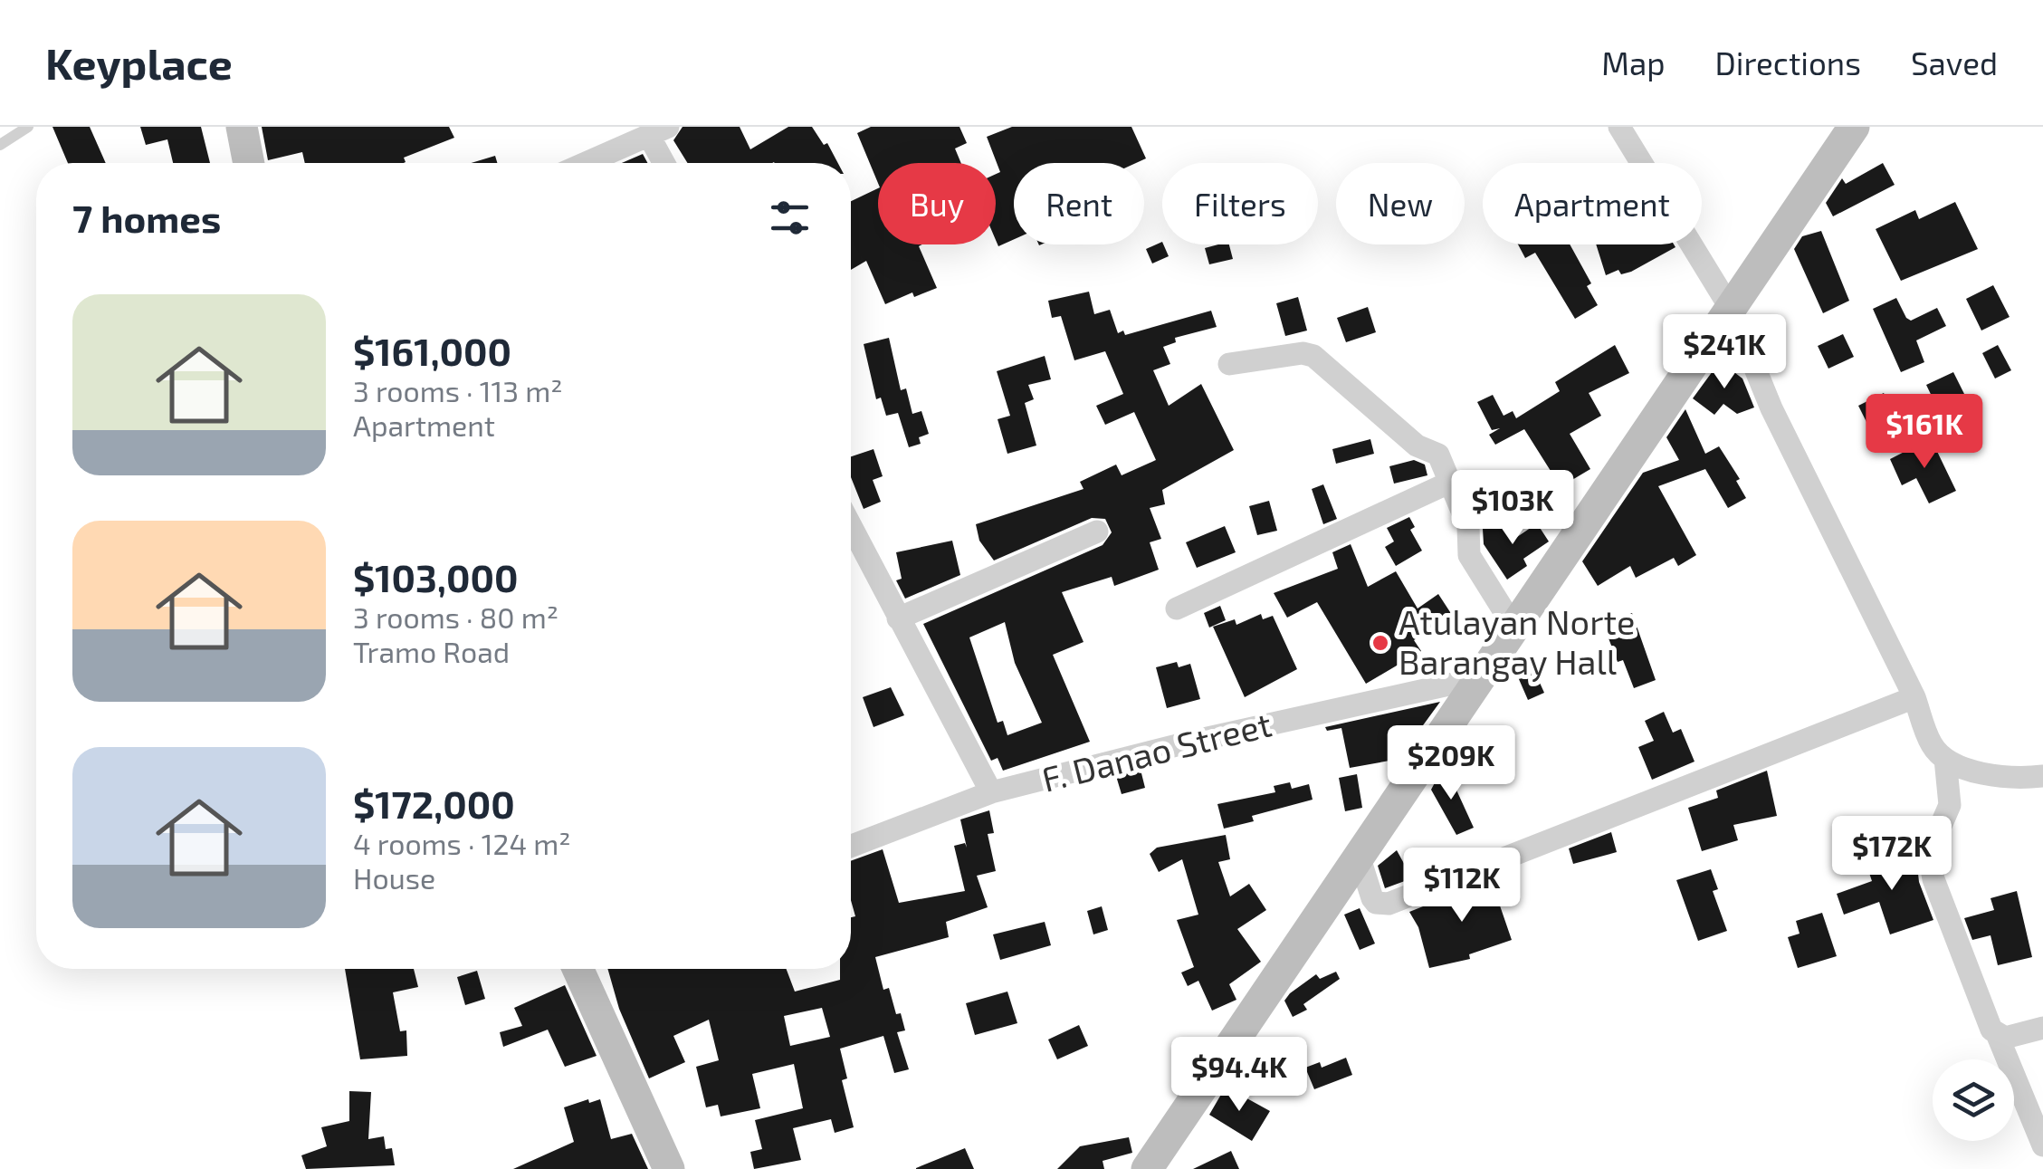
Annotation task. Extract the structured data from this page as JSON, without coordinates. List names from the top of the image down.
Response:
{
  "streets": {
    "street": ["F. Danao Street"]
  },
  "places": ["Atulayan Norte Barangay Hall"],
  "page": {
    "header": "Keyplace",
    "nav": ["Map", "Directions", "Saved"],
    "chip": [
      "Buy",
      "Rent",
      "Filters",
      "New",
      "Apartment"
    ],
    "heading": "7 homes",
    "list": [
      {
        "name": "$161,000",
        "note": "3 rooms · 113 m² · Apartment"
      },
      {
        "name": "$103,000",
        "note": "3 rooms · 80 m² · Tramo Road"
      },
      {
        "name": "$172,000",
        "note": "4 rooms · 124 m² · House"
      }
    ],
    "price": [
      "$241K",
      "$161K",
      "$103K",
      "$209K",
      "$172K",
      "$112K",
      "$94.4K"
    ]
  }
}
